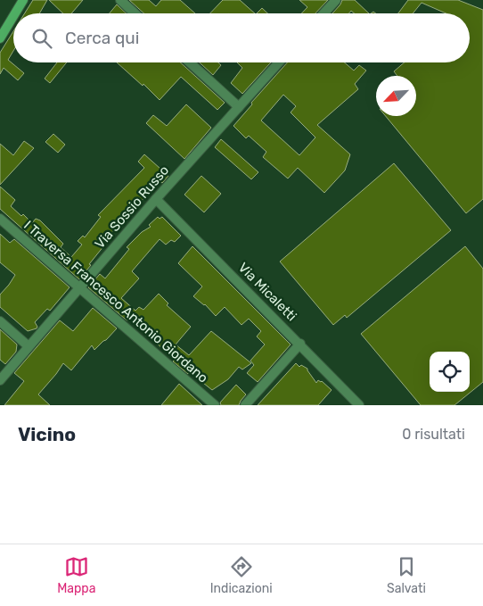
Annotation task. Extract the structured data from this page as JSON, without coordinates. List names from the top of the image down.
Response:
{
  "streets": {
    "street": ["Via Sossio Russo", "Via Micaletti", "I Traversa Francesco Antonio Giordano"]
  },
  "crossings": [
    ["Via Sossio Russo", "Via Micaletti"],
    ["Via Sossio Russo", "I Traversa Francesco Antonio Giordano"]
  ],
  "north": "bottom left",
  "page": {
    "search": "Cerca qui",
    "heading": ["Vicino", "0 risultati"],
    "nav": ["Mappa", "Indicazioni", "Salvati"]
  }
}
